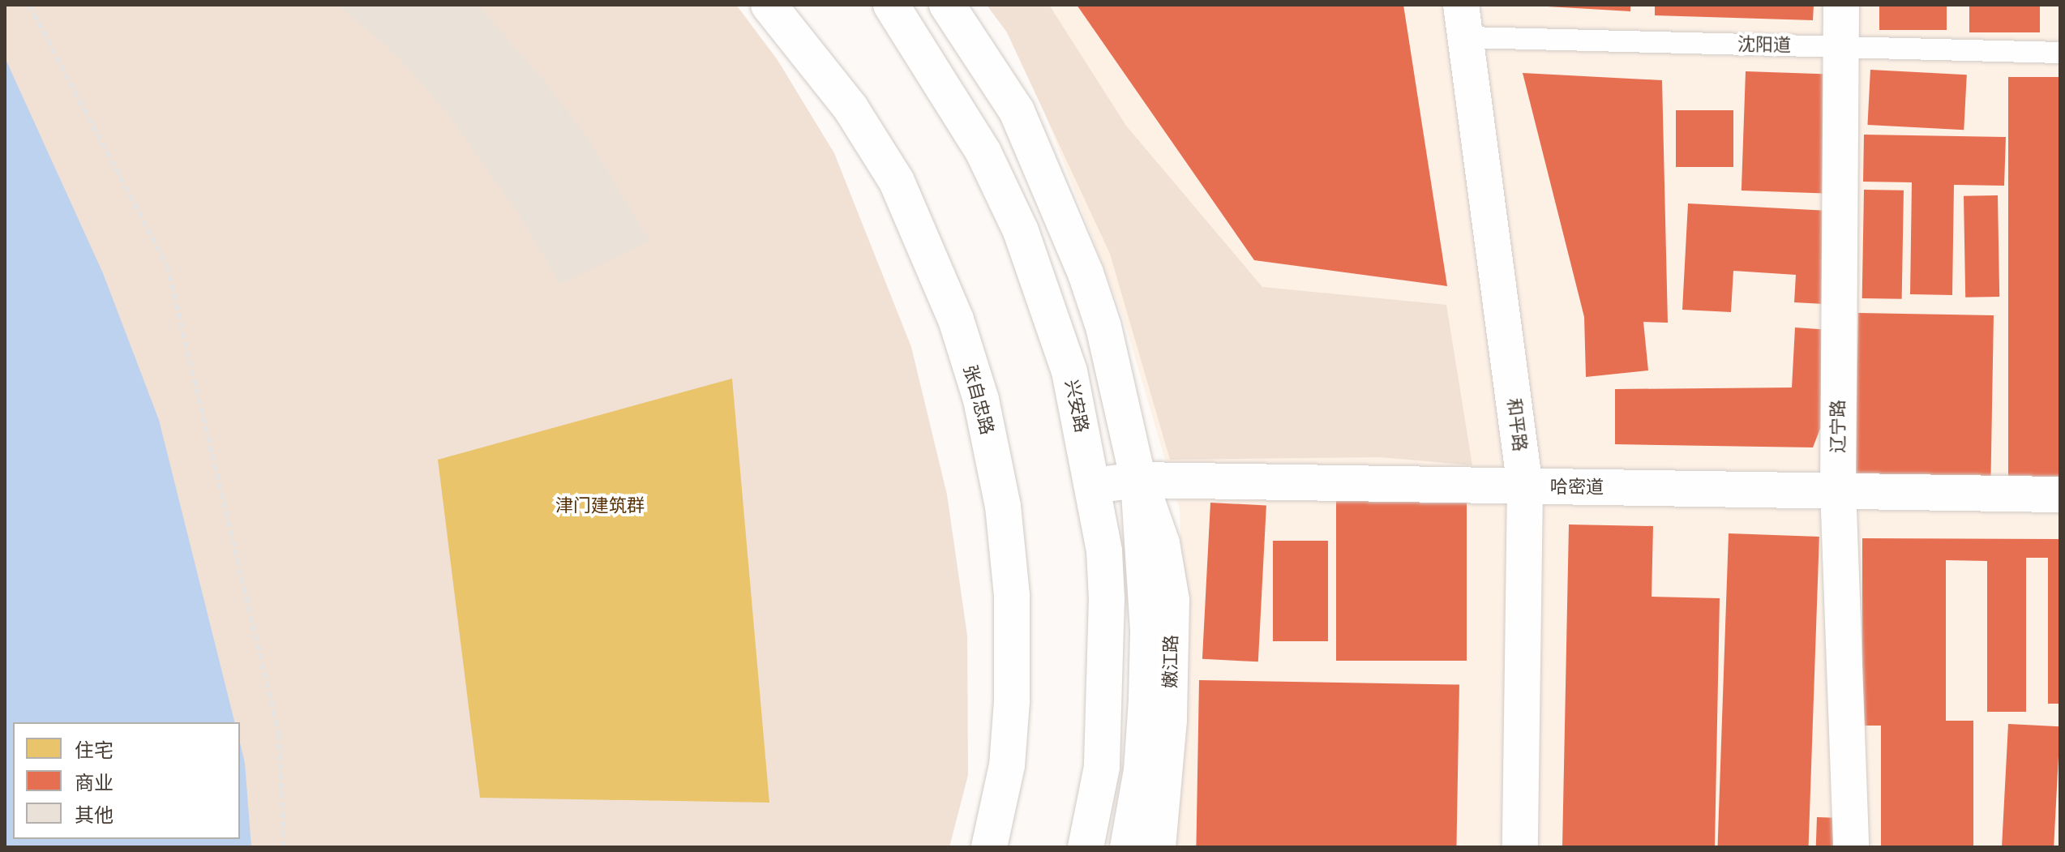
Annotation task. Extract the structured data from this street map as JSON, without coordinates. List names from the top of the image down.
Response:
{
  "streets": {
    "street": [
      "张自忠路",
      "兴安路",
      "和平路",
      "辽宁路",
      "哈密道",
      "嫩江路"
    ],
    "lane": ["沈阳道"]
  },
  "crossings": [
    ["沈阳道", "和平路"],
    ["沈阳道", "辽宁路"],
    ["兴安路", "哈密道"],
    ["和平路", "哈密道"],
    ["辽宁路", "哈密道"],
    ["哈密道", "嫩江路"]
  ],
  "parks": ["津门建筑群"],
  "legend": ["住宅", "商业", "其他"]
}
